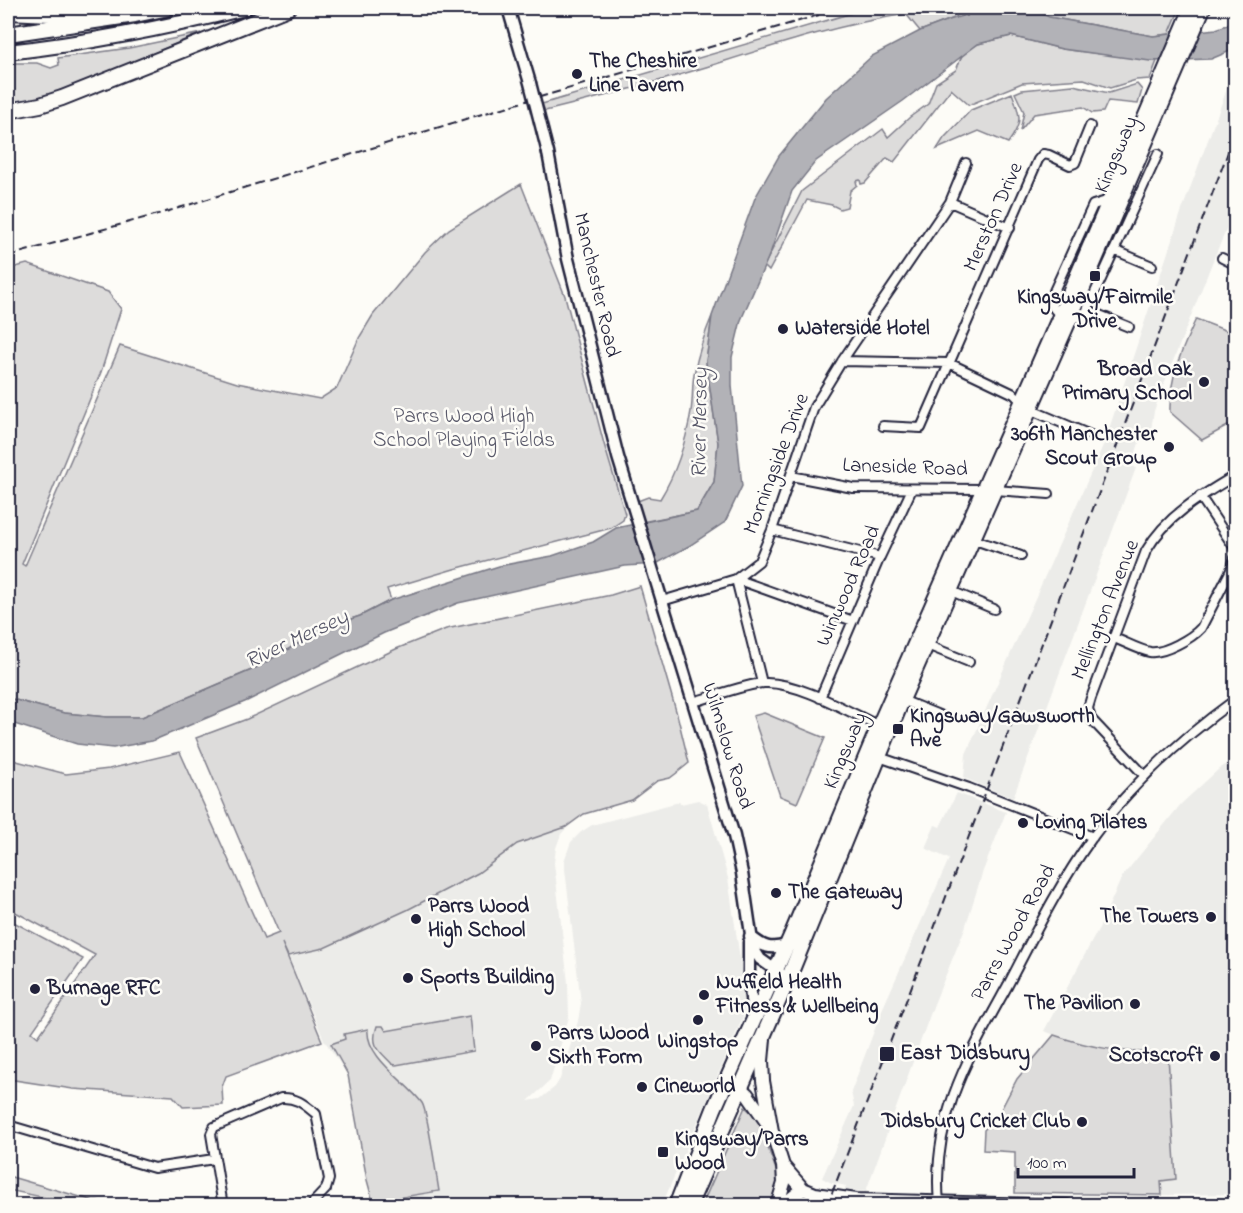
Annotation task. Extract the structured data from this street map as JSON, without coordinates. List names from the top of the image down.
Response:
{
  "streets": {
    "highway": ["Kingsway"],
    "main road": ["Manchester Road", "Wilmslow Road"],
    "street": [
      "Merston Drive",
      "Morningside Drive",
      "Laneside Road",
      "Winwood Road",
      "Mellington Avenue",
      "Parrs Wood Road"
    ]
  },
  "crossings": [
    ["Kingsway", "Laneside Road"],
    ["Kingsway", "Wilmslow Road"],
    ["Manchester Road", "Wilmslow Road"],
    ["Morningside Drive", "Laneside Road"],
    ["Morningside Drive", "Wilmslow Road"],
    ["Laneside Road", "Winwood Road"],
    ["Mellington Avenue", "Parrs Wood Road"]
  ],
  "water": ["River Mersey"],
  "parks": ["Parrs Wood High School Playing Fields"],
  "places": {
    "other": [
      "The Cheshire Line Tavern",
      "Waterside Hotel",
      "Broad Oak Primary School",
      "306th Manchester Scout Group",
      "Loving Pilates",
      "The Gateway",
      "The Towers",
      "Parrs Wood High School",
      "Sports Building",
      "Burnage RFC",
      "Nuffield Health Fitness & Wellbeing",
      "The Pavilion",
      "Wingstop",
      "Parrs Wood Sixth Form",
      "Scotscroft",
      "Cineworld",
      "Didsbury Cricket Club"
    ],
    "transit": [
      "Kingsway/Fairmile Drive",
      "Kingsway/Gawsworth Ave",
      "East Didsbury",
      "Kingsway/Parrs Wood"
    ]
  },
  "scale_bar": "100 m"
}
